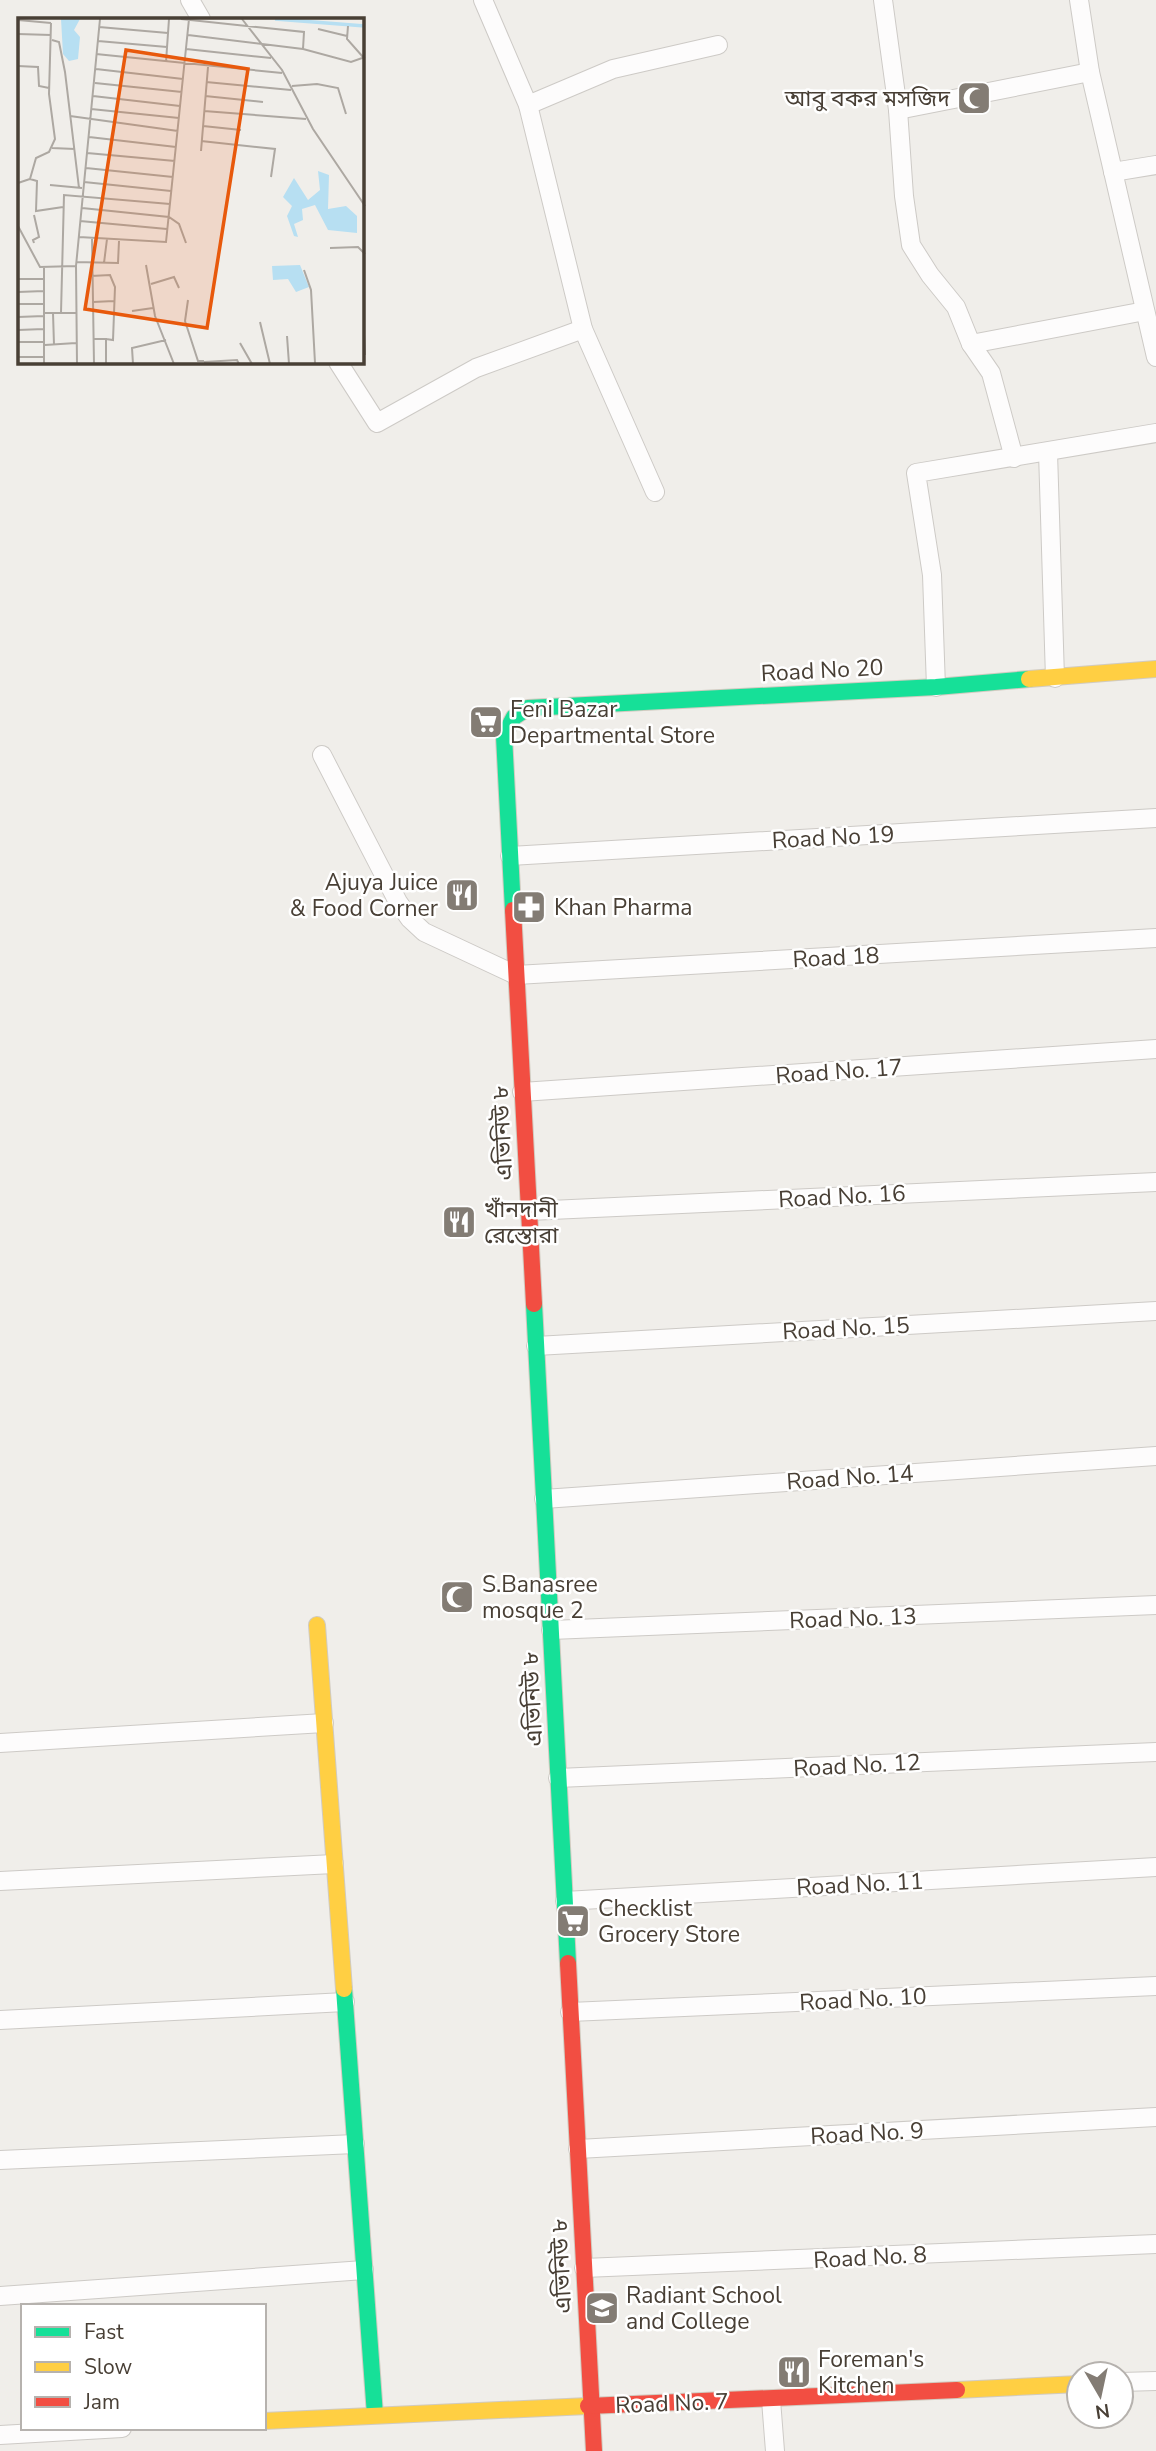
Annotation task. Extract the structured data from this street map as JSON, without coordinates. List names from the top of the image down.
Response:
{
  "streets": {
    "street": [
      "Road No 20",
      "Road No 19",
      "Road 18",
      "Road No. 17",
      "এভিনিউ ৮",
      "Road No. 16",
      "Road No. 15",
      "Road No. 14",
      "Road No. 13",
      "Road No. 12",
      "Road No. 11",
      "Road No. 10",
      "Road No. 9",
      "Road No. 8",
      "Road No. 7"
    ]
  },
  "crossings": [
    ["Road No 20", "এভিনিউ ৮"],
    ["Road No 19", "এভিনিউ ৮"],
    ["Road 18", "এভিনিউ ৮"],
    ["Road No. 17", "এভিনিউ ৮"],
    ["এভিনিউ ৮", "Road No. 16"],
    ["এভিনিউ ৮", "Road No. 15"],
    ["এভিনিউ ৮", "Road No. 14"],
    ["এভিনিউ ৮", "Road No. 13"],
    ["এভিনিউ ৮", "Road No. 12"],
    ["এভিনিউ ৮", "Road No. 11"],
    ["এভিনিউ ৮", "Road No. 10"],
    ["এভিনিউ ৮", "Road No. 9"],
    ["এভিনিউ ৮", "Road No. 8"],
    ["এভিনিউ ৮", "Road No. 7"]
  ],
  "places": {
    "mosque": ["আবু বকর মসজিদ", "S.Banasree mosque 2"],
    "supermarket": ["Feni Bazar Departmental Store", "Checklist Grocery Store"],
    "restaurant": ["Ajuya Juice & Food Corner", "খাঁনদানী রেস্তোরা", "Foreman's Kitchen"],
    "pharmacy": ["Khan Pharma"],
    "school or university": ["Radiant School and College"]
  },
  "legend": ["Fast", "Slow", "Jam"],
  "north": "bottom"
}
